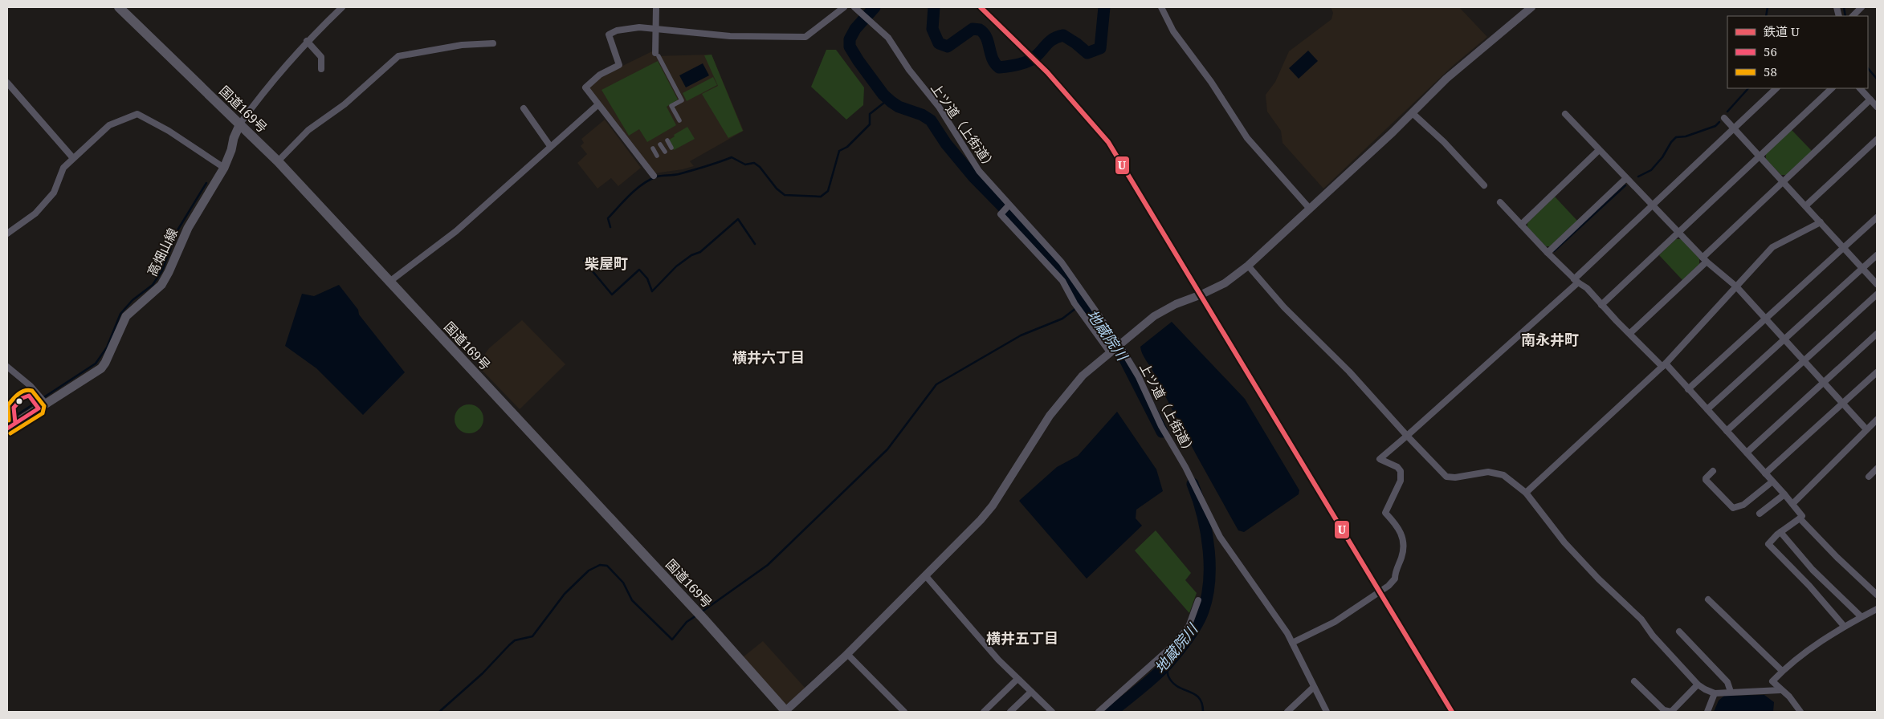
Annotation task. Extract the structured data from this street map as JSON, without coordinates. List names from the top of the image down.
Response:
{
  "streets": {
    "highway": ["国道169号"],
    "main road": ["高畑山線"],
    "street": ["上ツ道（上街道）"]
  },
  "crossings": [
    ["国道169号", "高畑山線"]
  ],
  "districts": [
    "柴屋町",
    "南永井町",
    "横井六丁目",
    "横井五丁目"
  ],
  "water": ["地蔵院川"],
  "lines": ["rail line U", "transit line 58", "transit line 56"],
  "legend": ["鉄道 U", "56", "58"]
}
